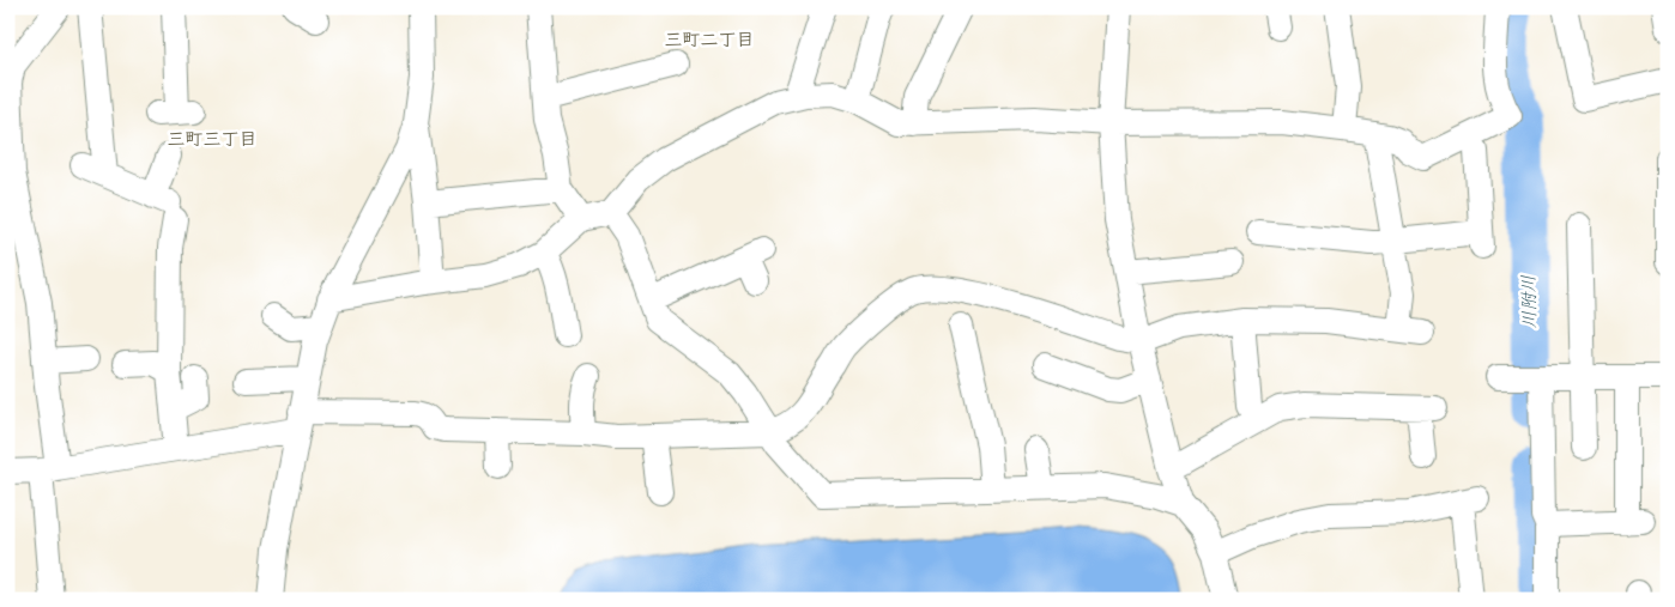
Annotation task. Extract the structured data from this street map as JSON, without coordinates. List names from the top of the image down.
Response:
{
  "districts": ["三町二丁目", "三町三丁目"],
  "water": ["川附川"]
}
